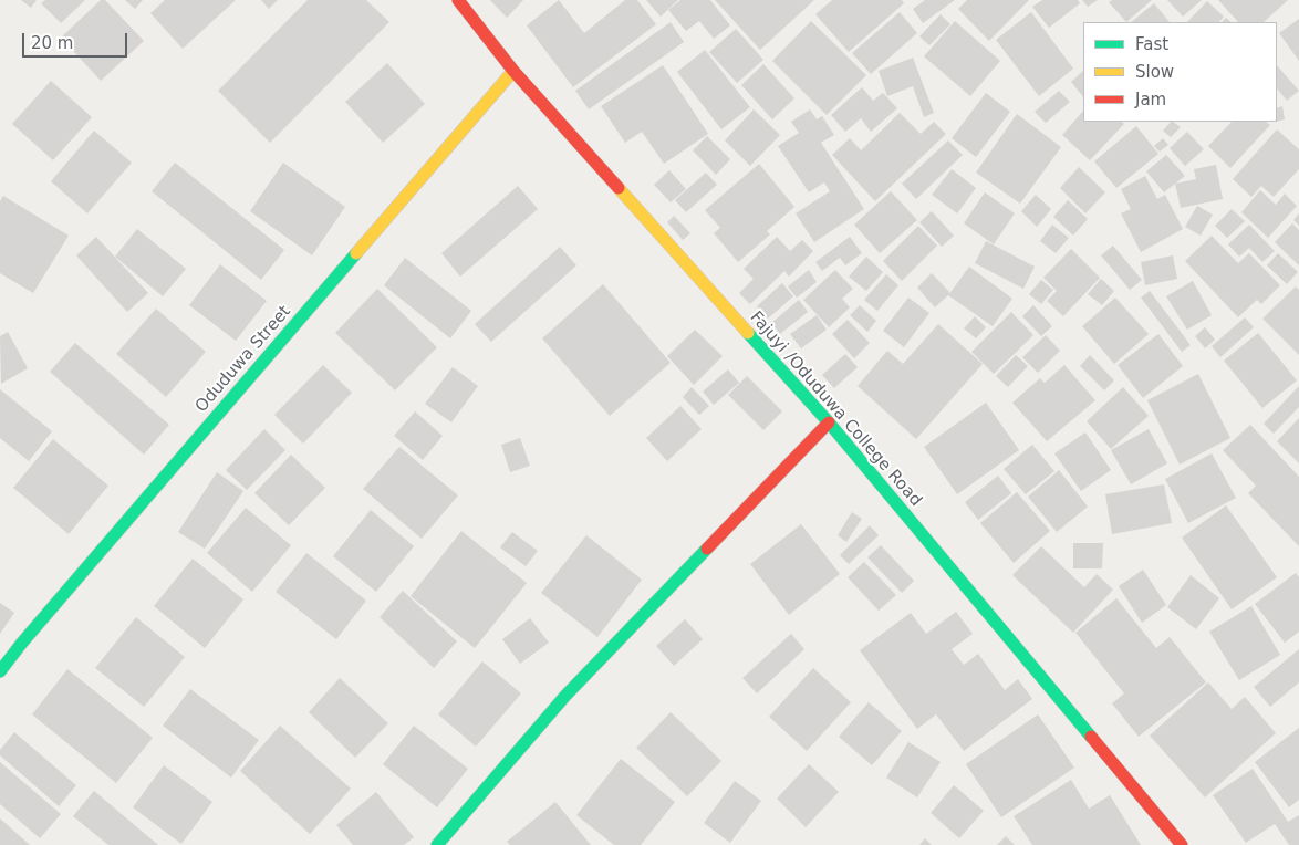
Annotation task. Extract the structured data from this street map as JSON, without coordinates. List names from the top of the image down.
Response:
{
  "streets": {
    "street": ["Oduduwa Street", "Fajuyi /Oduduwa College Road"]
  },
  "crossings": [
    ["Oduduwa Street", "Fajuyi /Oduduwa College Road"]
  ],
  "legend": ["Fast", "Slow", "Jam"],
  "scale_bar": "20 m"
}
